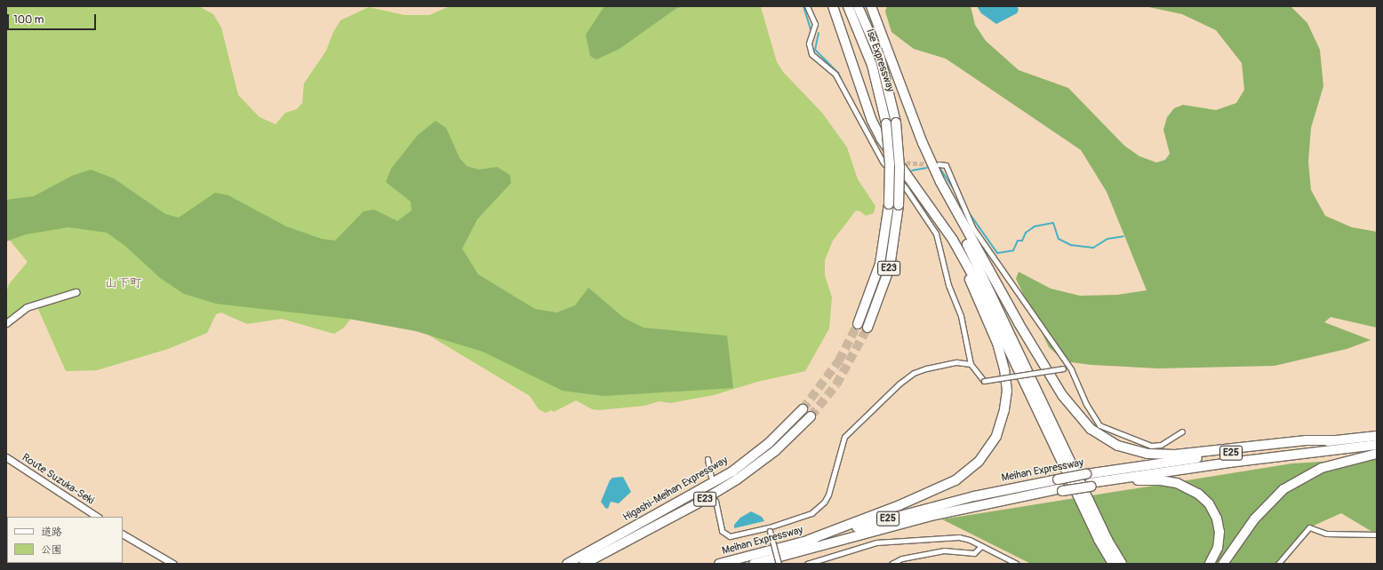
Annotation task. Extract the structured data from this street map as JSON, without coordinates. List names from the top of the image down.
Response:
{
  "streets": {
    "highway": [
      "Ise Expressway",
      "E23",
      "E25",
      "Meihan Expressway",
      "Higashi-Meihan Expressway"
    ],
    "main road": ["Route Suzuka-Seki"]
  },
  "districts": ["山下町"],
  "legend": ["道路", "公園"],
  "scale_bar": "100 m"
}
